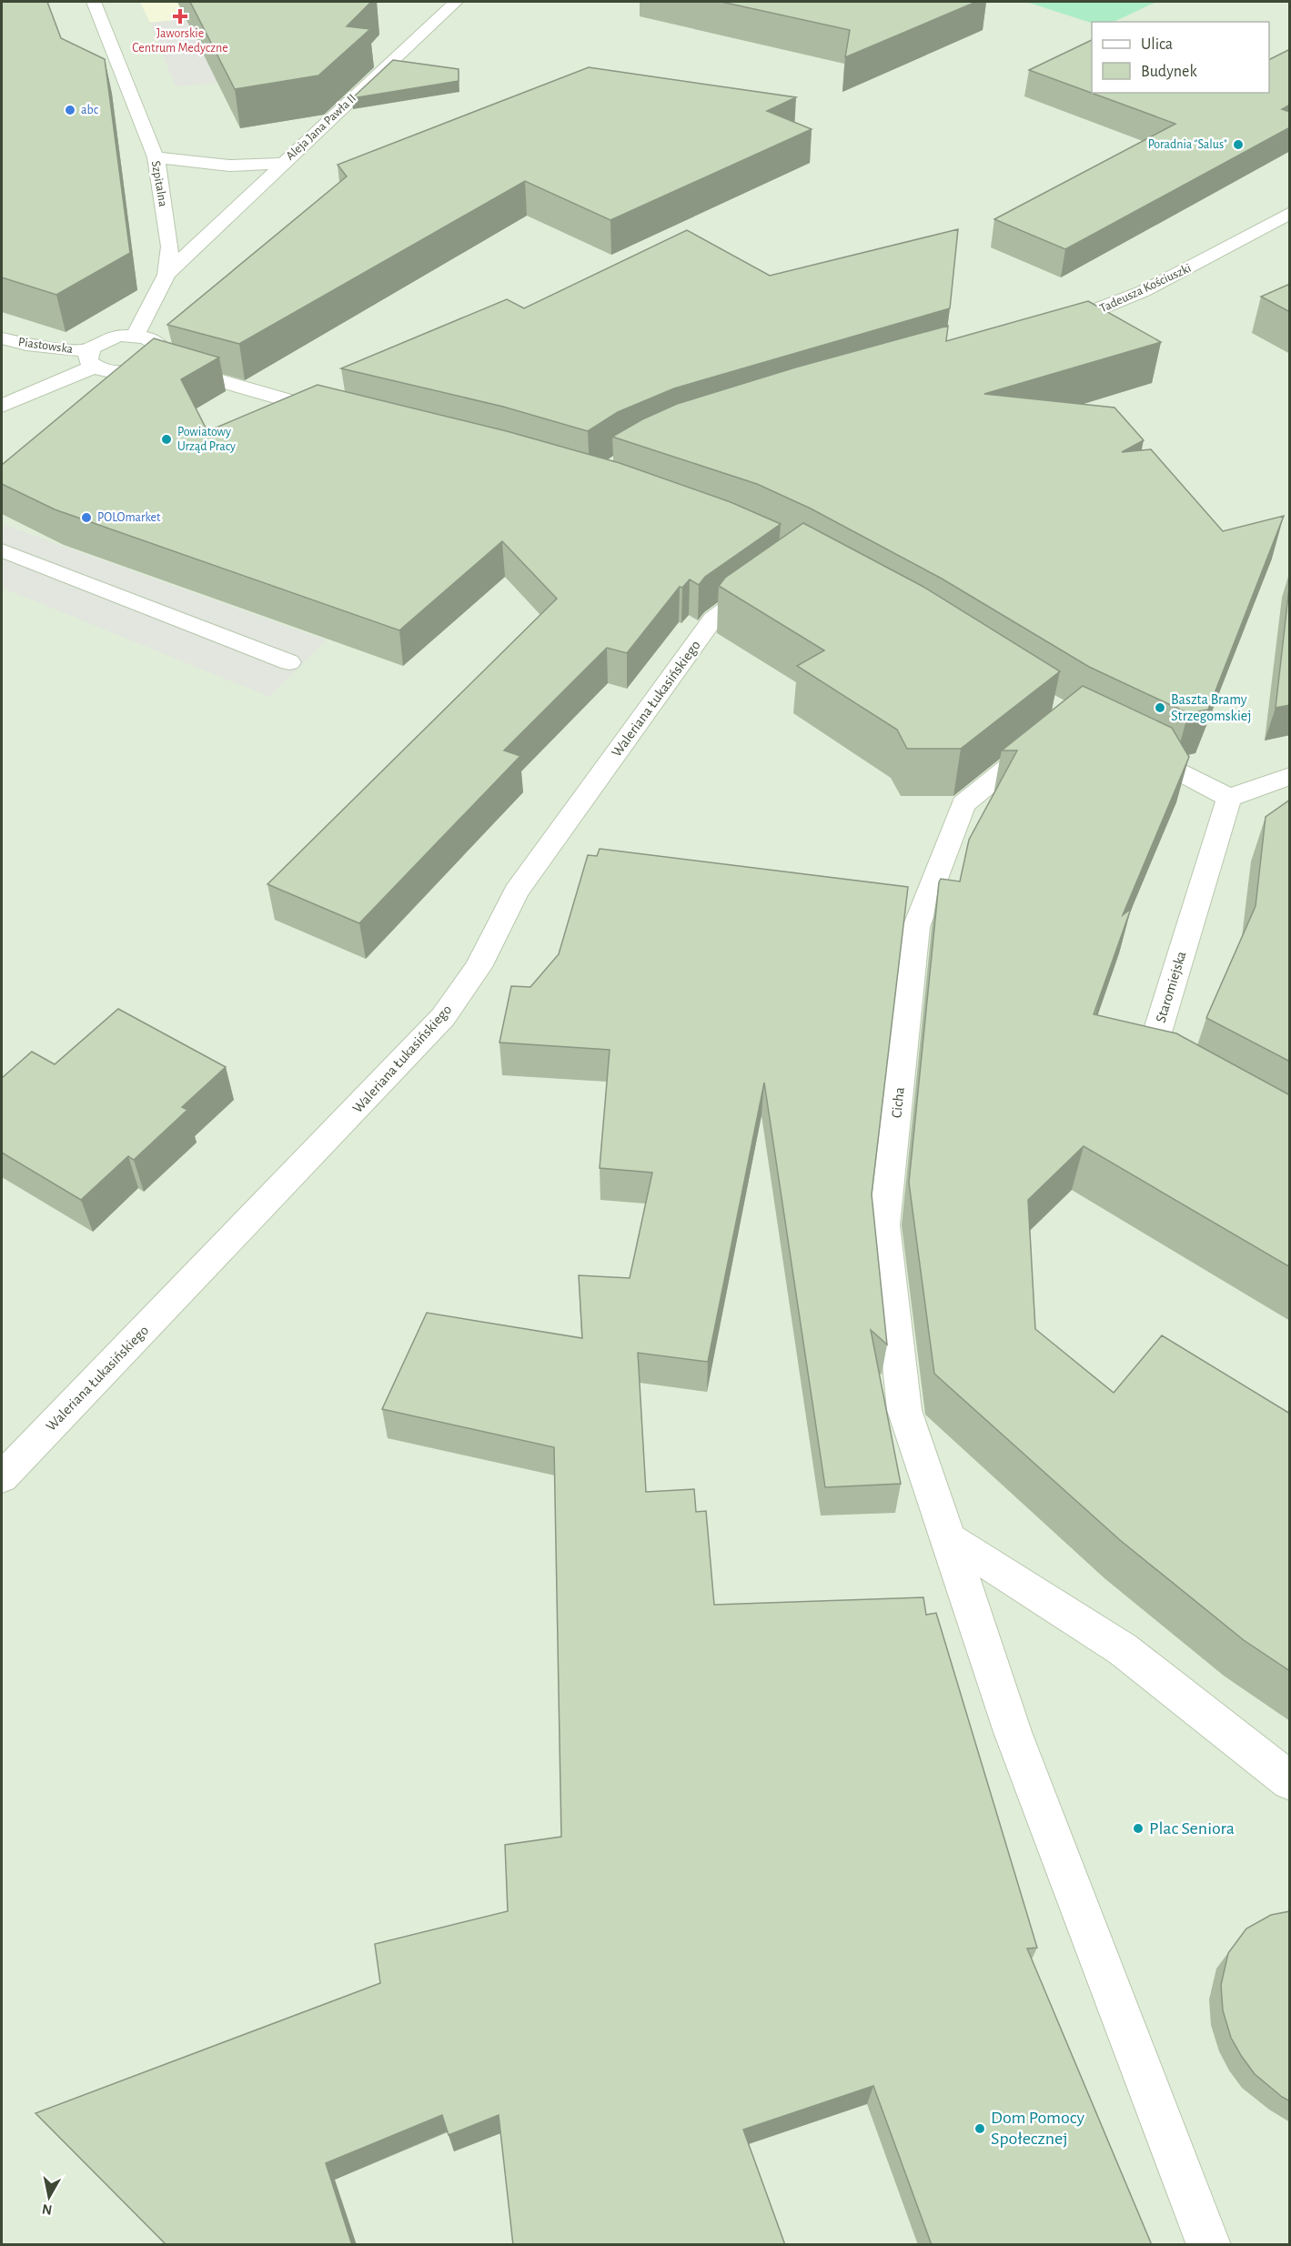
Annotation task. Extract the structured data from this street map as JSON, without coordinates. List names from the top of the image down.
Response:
{
  "streets": {
    "street": [
      "Aleja Jana Pawła II",
      "Szpitalna",
      "Tadeusza Kościuszki",
      "Piastowska",
      "Waleriana Łukasińskiego",
      "Staromiejska",
      "Cicha"
    ]
  },
  "crossings": [
    ["Aleja Jana Pawła II", "Szpitalna"]
  ],
  "places": {
    "health": ["Jaworskie Centrum Medyczne"],
    "other": [
      "abc",
      "Poradnia \"Salus\"",
      "Powiatowy Urząd Pracy",
      "POLOmarket",
      "Baszta Bramy Strzegomskiej",
      "Plac Seniora",
      "Dom Pomocy Społecznej"
    ]
  },
  "legend": ["Ulica", "Budynek"],
  "north": "bottom"
}
